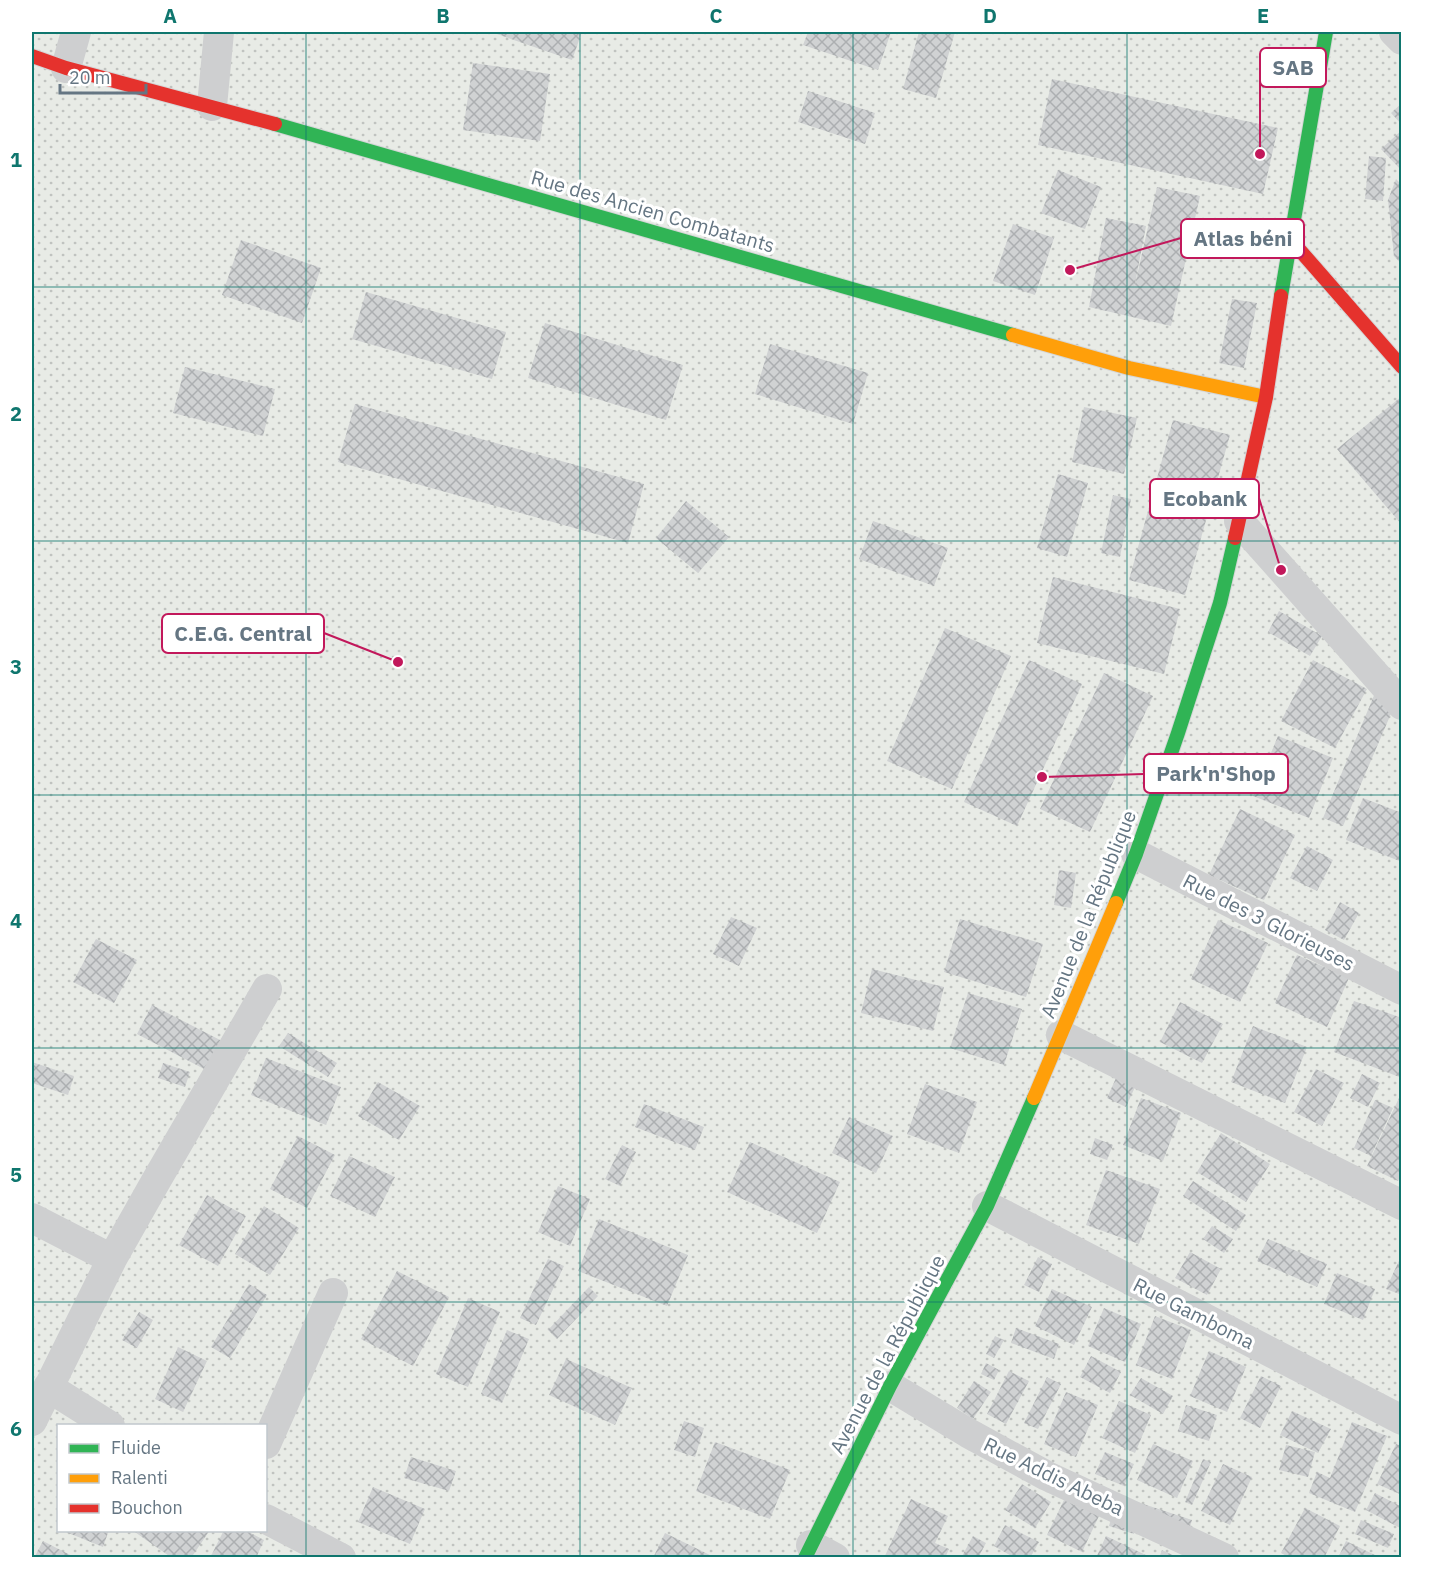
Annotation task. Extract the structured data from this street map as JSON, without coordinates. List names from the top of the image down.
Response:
{
  "streets": {
    "street": [
      "Rue des Ancien Combatants",
      "Avenue de la République",
      "Rue des 3 Glorieuses",
      "Rue Gamboma",
      "Rue Addis Abeba"
    ]
  },
  "crossings": [
    ["Rue des Ancien Combatants", "Avenue de la République"],
    ["Avenue de la République", "Rue des 3 Glorieuses"],
    ["Avenue de la République", "Rue Gamboma"],
    ["Avenue de la République", "Rue Addis Abeba"]
  ],
  "places": [
    "SAB",
    "Atlas béni",
    "Ecobank",
    "C.E.G. Central",
    "Park'n'Shop"
  ],
  "legend": ["Fluide", "Ralenti", "Bouchon"],
  "scale_bar": "20 m",
  "grid": {
    "columns": [
      "A",
      "B",
      "C",
      "D",
      "E"
    ],
    "rows": [
      "1",
      "2",
      "3",
      "4",
      "5",
      "6"
    ]
  }
}
